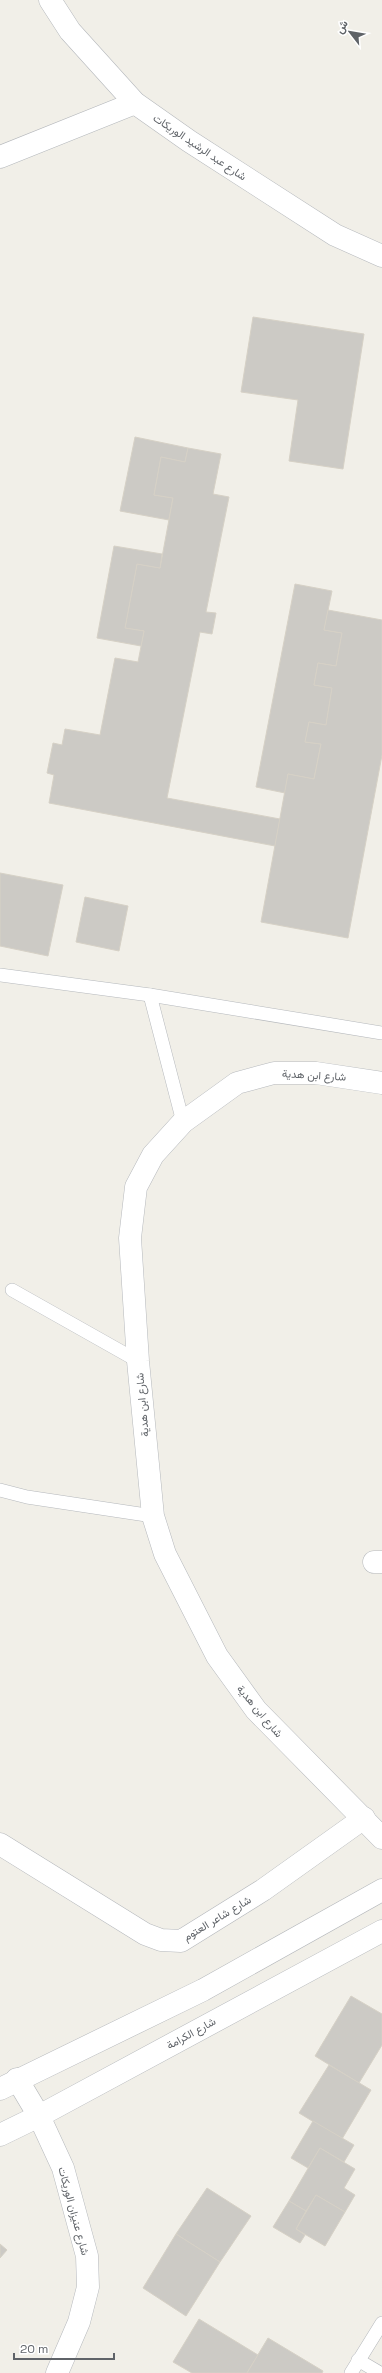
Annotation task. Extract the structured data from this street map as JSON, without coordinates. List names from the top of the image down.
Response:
{
  "streets": {
    "street": [
      "شارع عبد الرشيد الوريكات",
      "شارع ابن هدية",
      "شارع شاعر العتوم",
      "شارع الكرامة",
      "شارع عنيزان الوريكات"
    ]
  },
  "crossings": [
    ["شارع ابن هدية", "شارع شاعر العتوم"],
    ["شارع الكرامة", "شارع عنيزان الوريكات"]
  ],
  "scale_bar": "20 m",
  "north": "top left"
}
